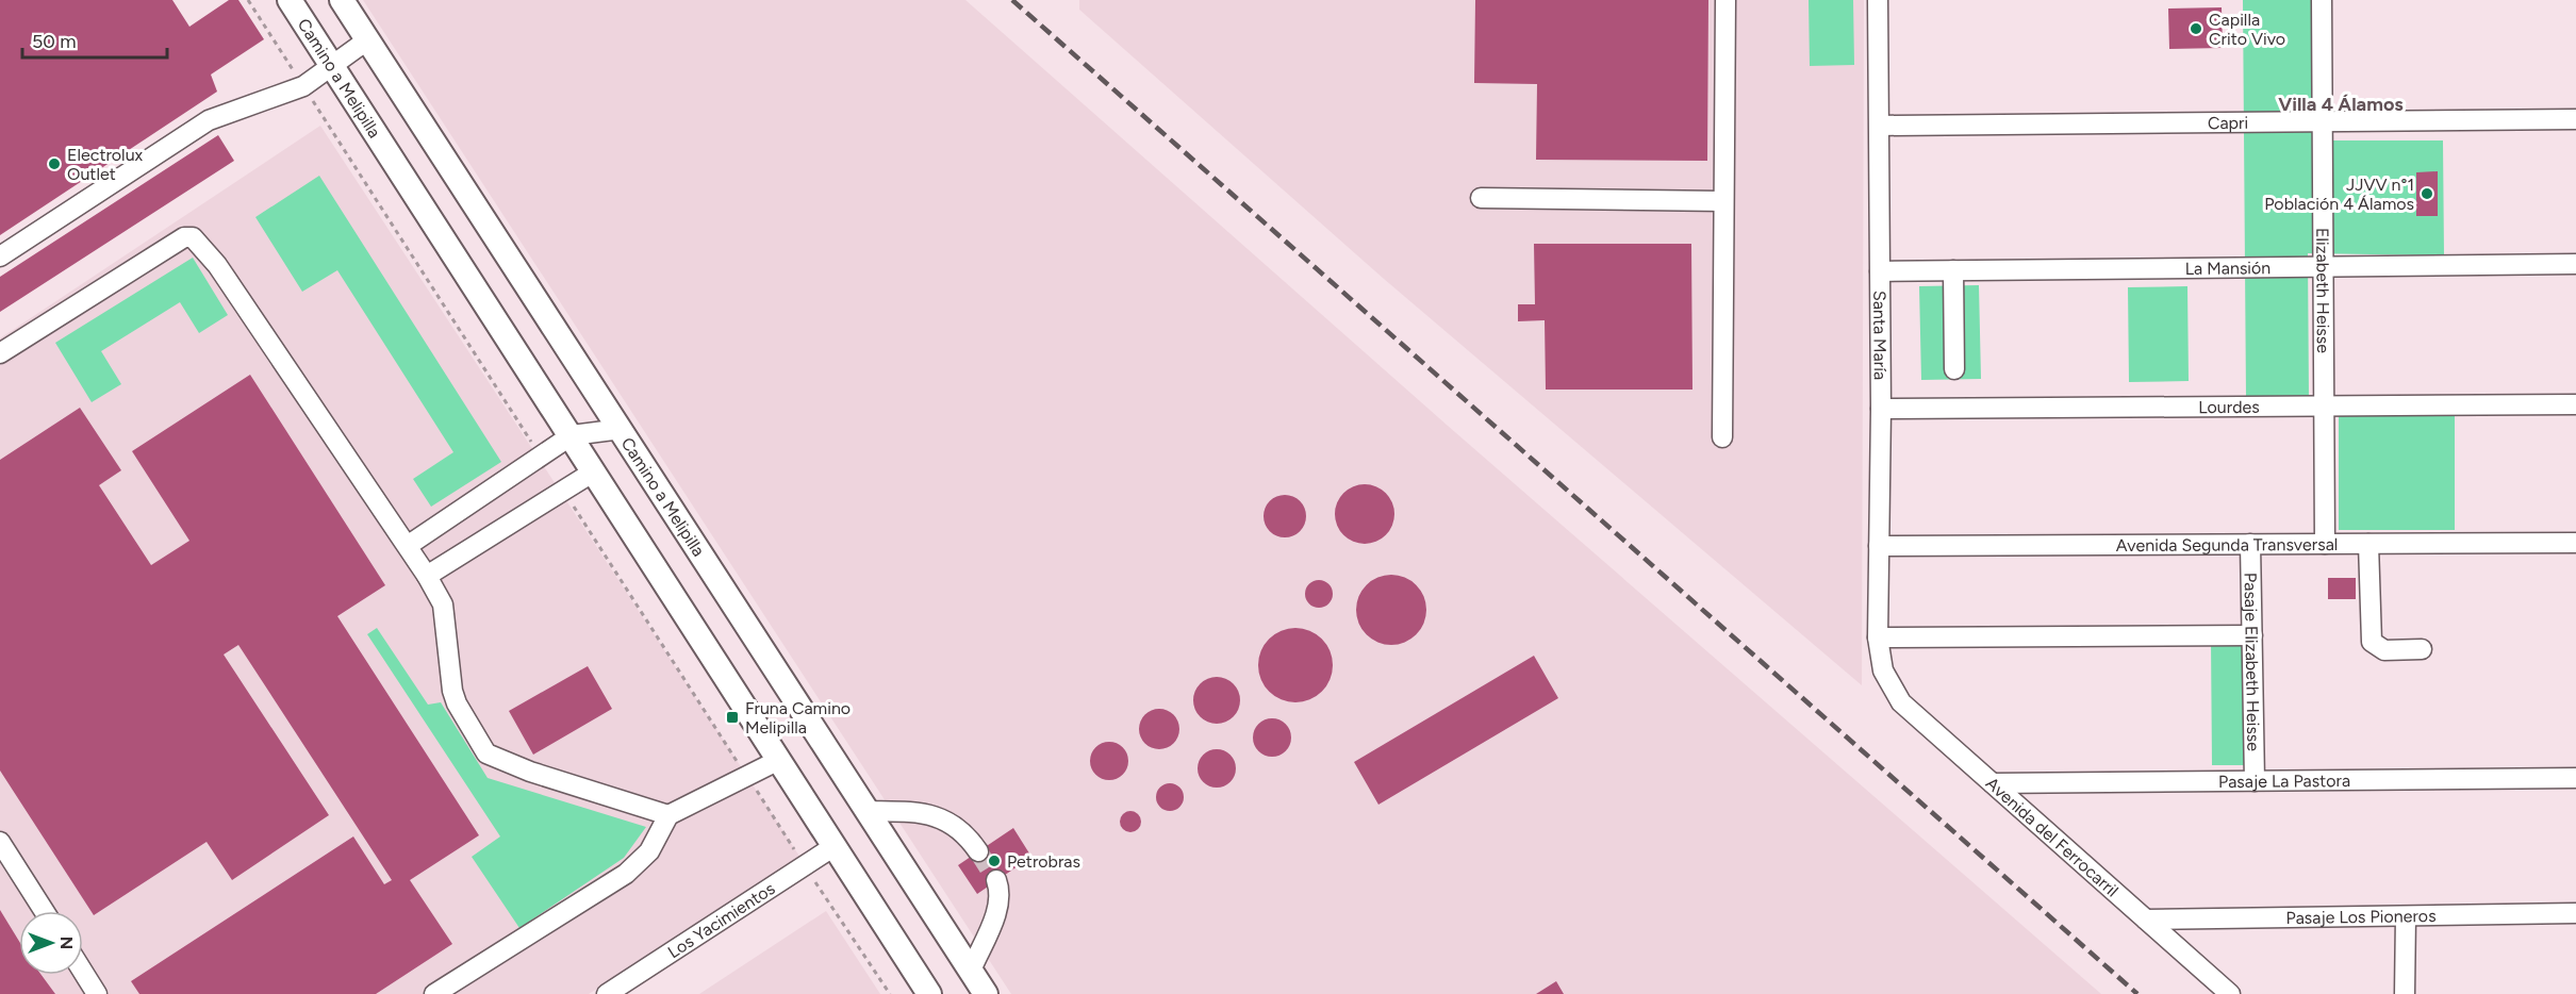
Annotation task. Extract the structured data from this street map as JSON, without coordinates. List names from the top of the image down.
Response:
{
  "streets": {
    "main road": ["Camino a Melipilla"],
    "street": [
      "Capri",
      "La Mansión",
      "Elizabeth Heisse",
      "Santa María",
      "Lourdes",
      "Avenida Segunda Transversal",
      "Pasaje Elizabeth Heisse",
      "Pasaje La Pastora",
      "Avenida del Ferrocarril",
      "Pasaje Los Pioneros",
      "Los Yacimientos"
    ]
  },
  "crossings": [
    ["Camino a Melipilla", "Los Yacimientos"],
    ["Capri", "Elizabeth Heisse"],
    ["Capri", "Santa María"],
    ["La Mansión", "Elizabeth Heisse"],
    ["La Mansión", "Santa María"],
    ["Elizabeth Heisse", "Lourdes"],
    ["Elizabeth Heisse", "Avenida Segunda Transversal"],
    ["Santa María", "Lourdes"],
    ["Santa María", "Avenida Segunda Transversal"],
    ["Santa María", "Avenida del Ferrocarril"],
    ["Avenida Segunda Transversal", "Pasaje Elizabeth Heisse"],
    ["Pasaje Elizabeth Heisse", "Pasaje La Pastora"],
    ["Pasaje La Pastora", "Avenida del Ferrocarril"],
    ["Avenida del Ferrocarril", "Pasaje Los Pioneros"]
  ],
  "districts": ["Villa 4 Álamos"],
  "places": {
    "other": [
      "Capilla Crito Vivo",
      "Electrolux Outlet",
      "JJVV n°1 Población 4 Álamos",
      "Petrobras"
    ],
    "transit": ["Fruna Camino Melipilla"]
  },
  "scale_bar": "50 m",
  "north": "right"
}
